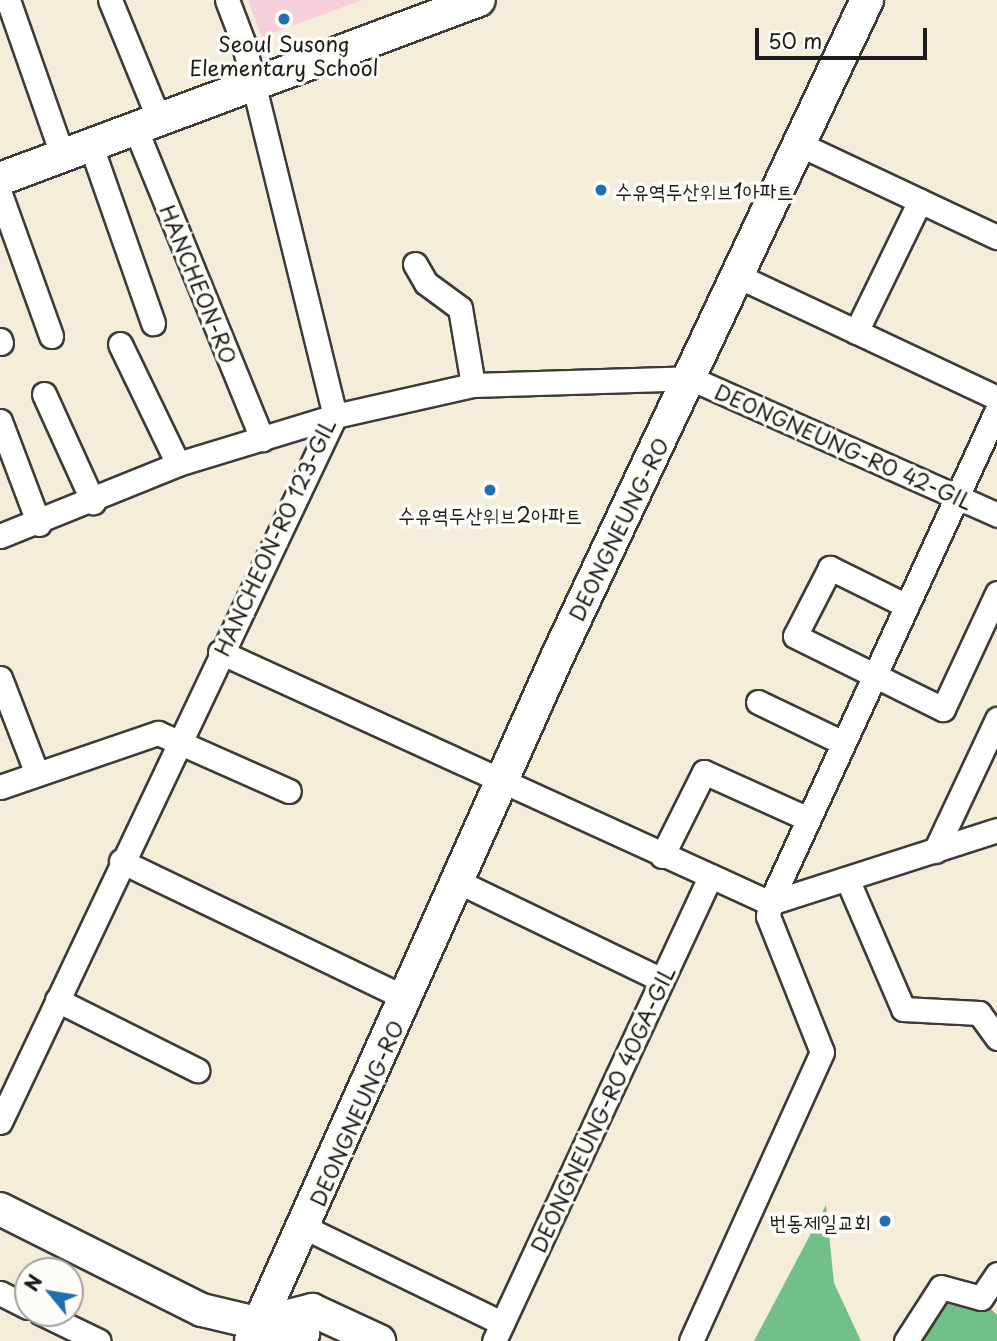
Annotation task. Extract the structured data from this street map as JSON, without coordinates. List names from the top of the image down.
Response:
{
  "streets": {
    "main road": ["DEONGNEUNG-RO"],
    "street": [
      "HANCHEON-RO",
      "DEONGNEUNG-RO 42-GIL",
      "HANCHEON-RO 123-GIL",
      "DEONGNEUNG-RO 40GA-GIL"
    ]
  },
  "crossings": [
    ["DEONGNEUNG-RO 42-GIL", "DEONGNEUNG-RO"],
    ["DEONGNEUNG-RO", "HANCHEON-RO 123-GIL"],
    ["DEONGNEUNG-RO", "DEONGNEUNG-RO 40GA-GIL"]
  ],
  "places": [
    "Seoul Susong Elementary School",
    "수유역두산위브1아파트",
    "수유역두산위브2아파트",
    "번동제일교회"
  ],
  "scale_bar": "50 m",
  "north": "top left"
}
